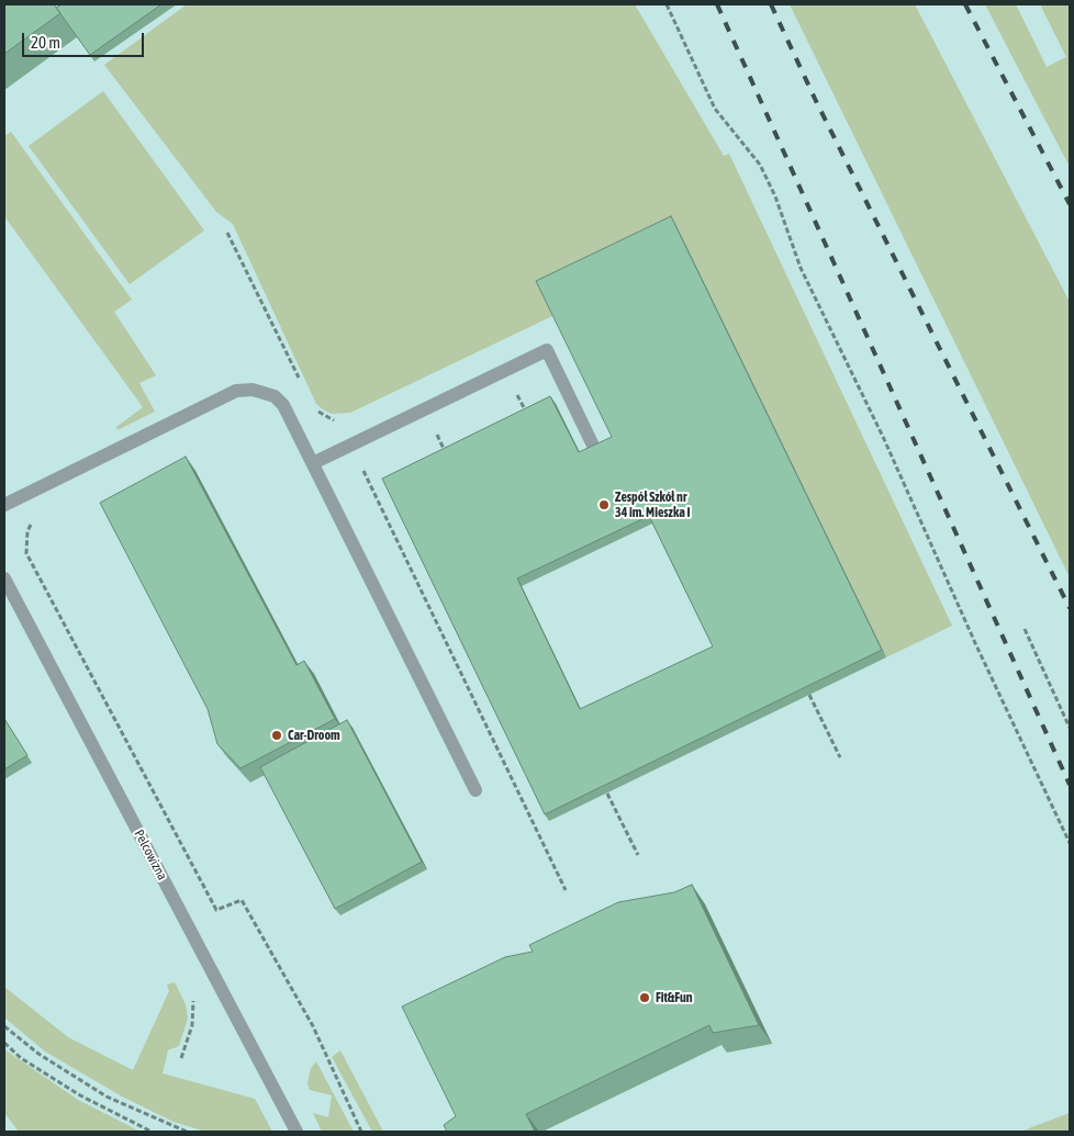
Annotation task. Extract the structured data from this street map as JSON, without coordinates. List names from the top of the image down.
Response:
{
  "streets": {
    "street": ["Pelcowizna"]
  },
  "places": ["Zespół Szkół nr 34 im. Mieszka I", "Car-Droom", "Fit&Fun"],
  "scale_bar": "20 m"
}
